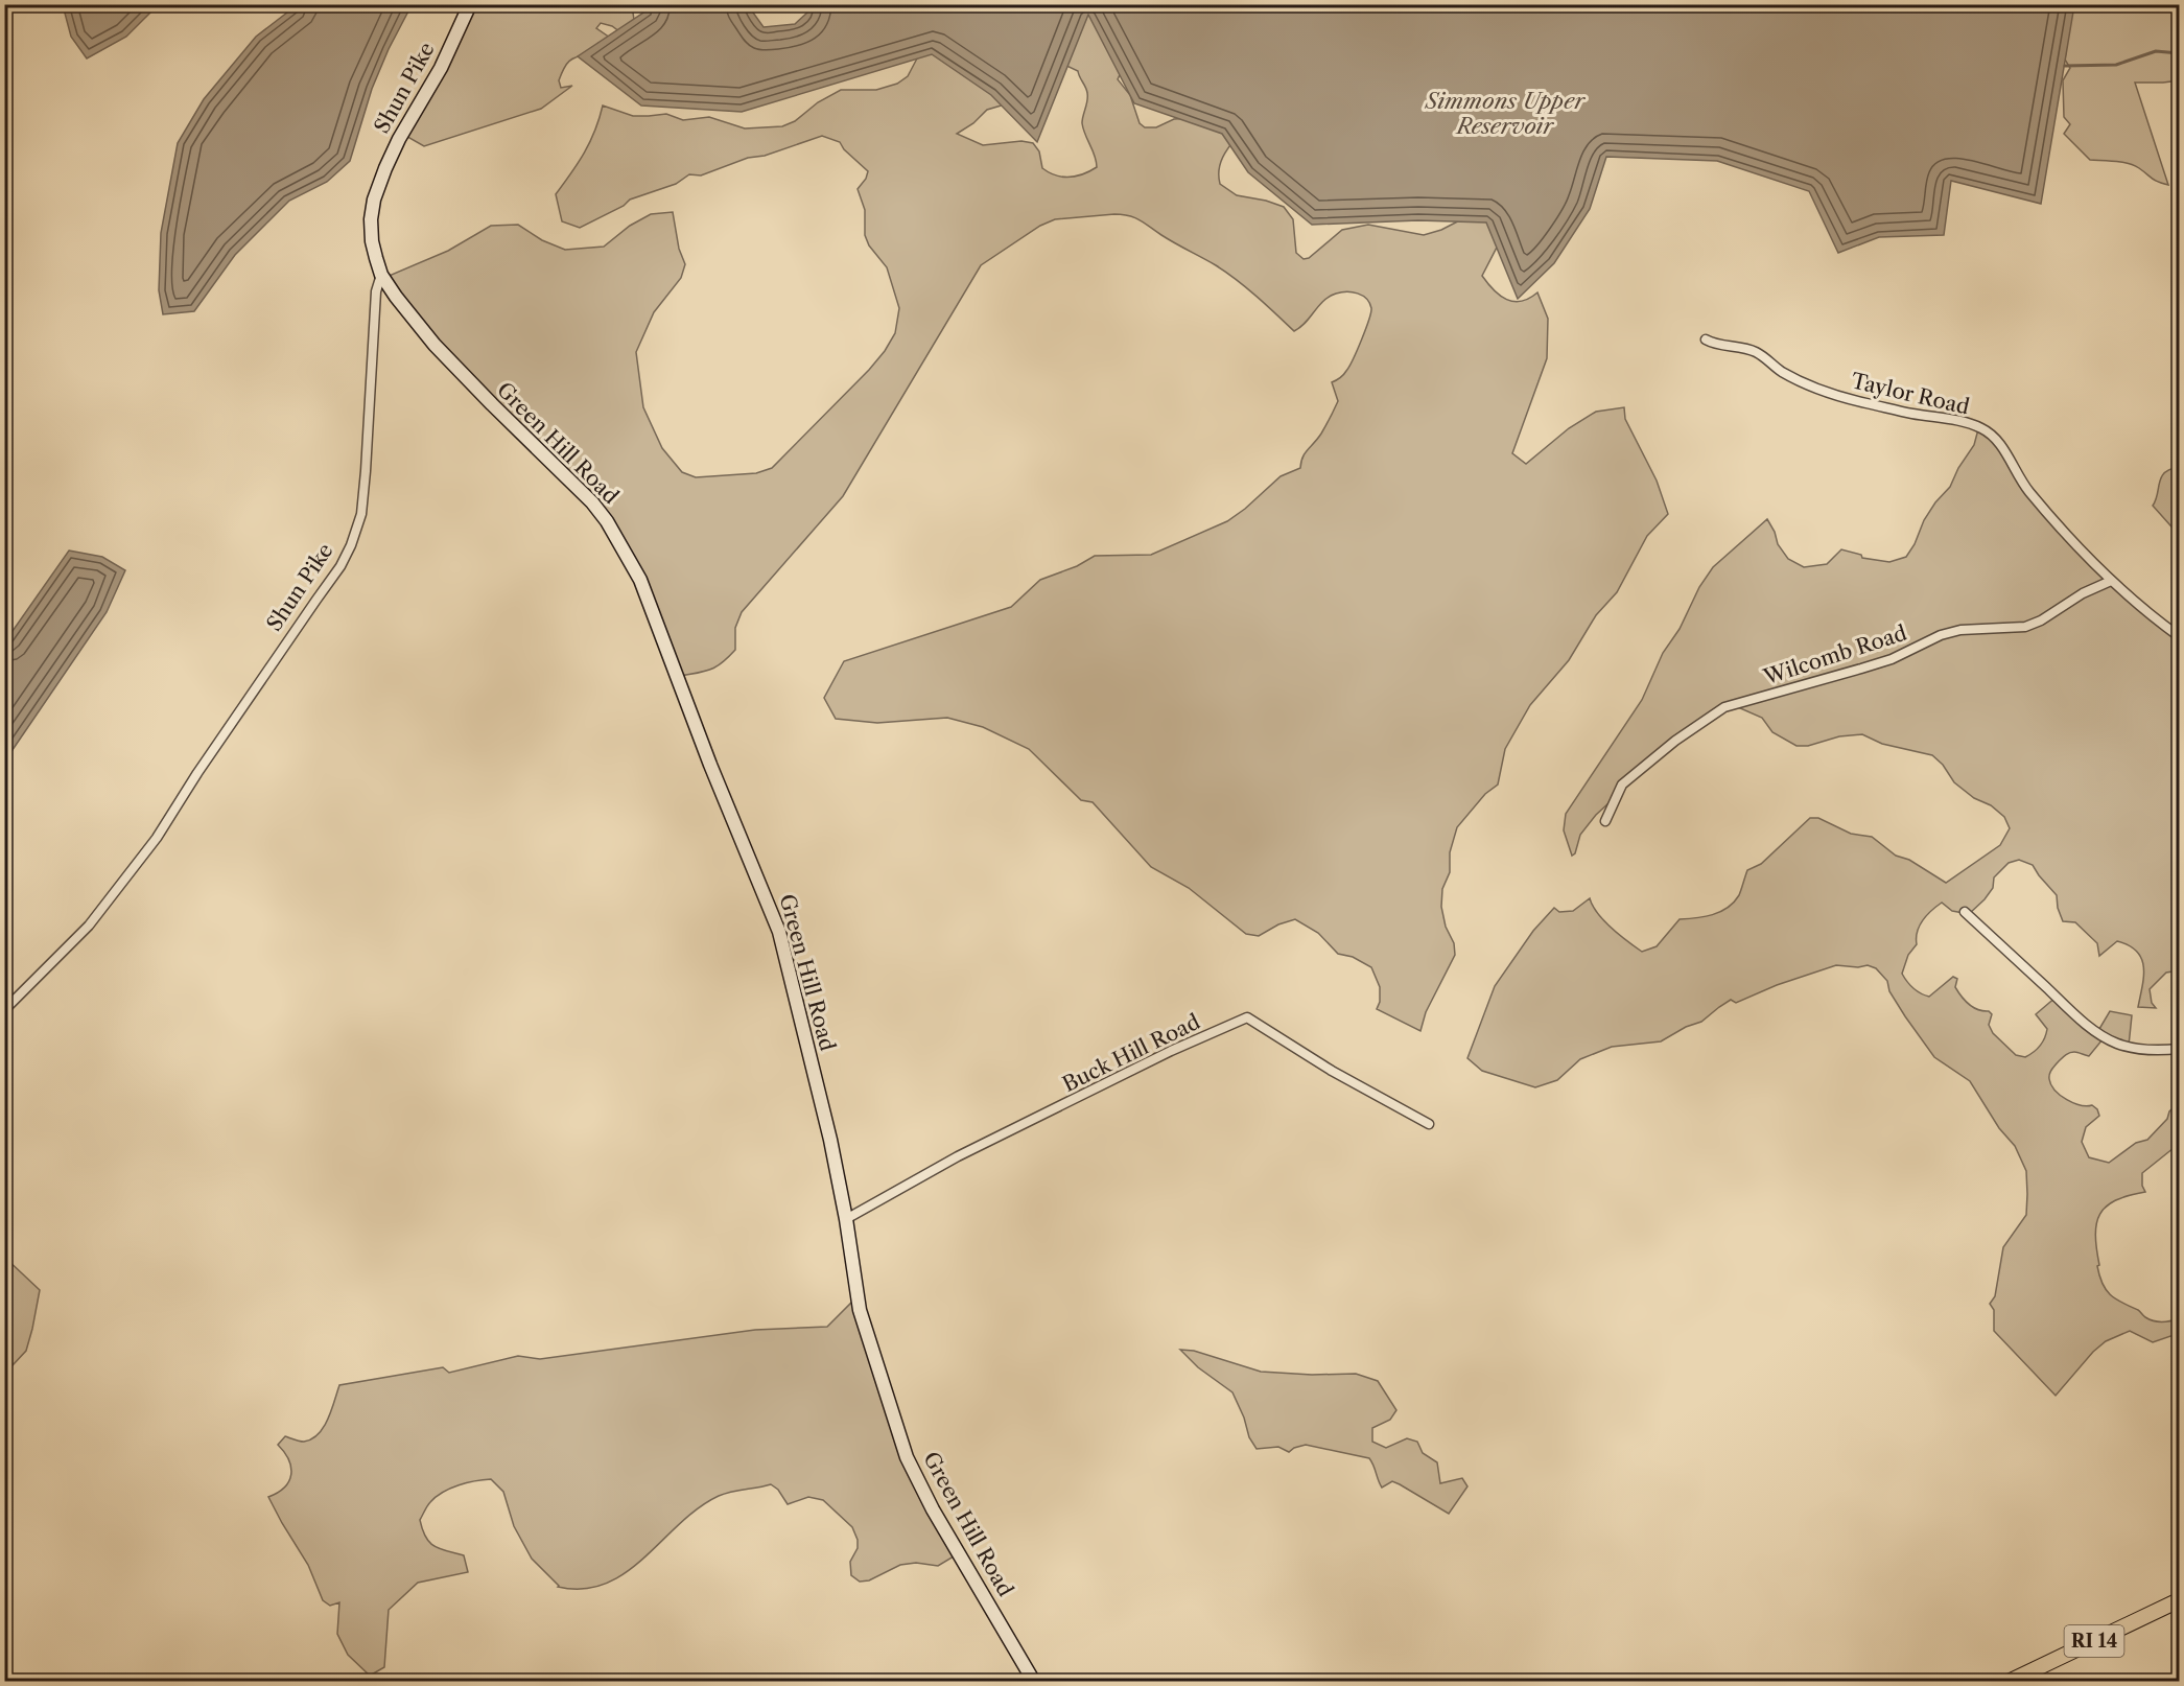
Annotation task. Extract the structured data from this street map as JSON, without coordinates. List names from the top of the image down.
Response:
{
  "streets": {
    "main road": ["Shun Pike", "Green Hill Road", "RI 14"],
    "street": ["Taylor Road", "Wilcomb Road", "Buck Hill Road"]
  },
  "crossings": [
    ["Shun Pike", "Green Hill Road"],
    ["Taylor Road", "Wilcomb Road"],
    ["Green Hill Road", "Buck Hill Road"]
  ],
  "water": ["Simmons Upper Reservoir"]
}
